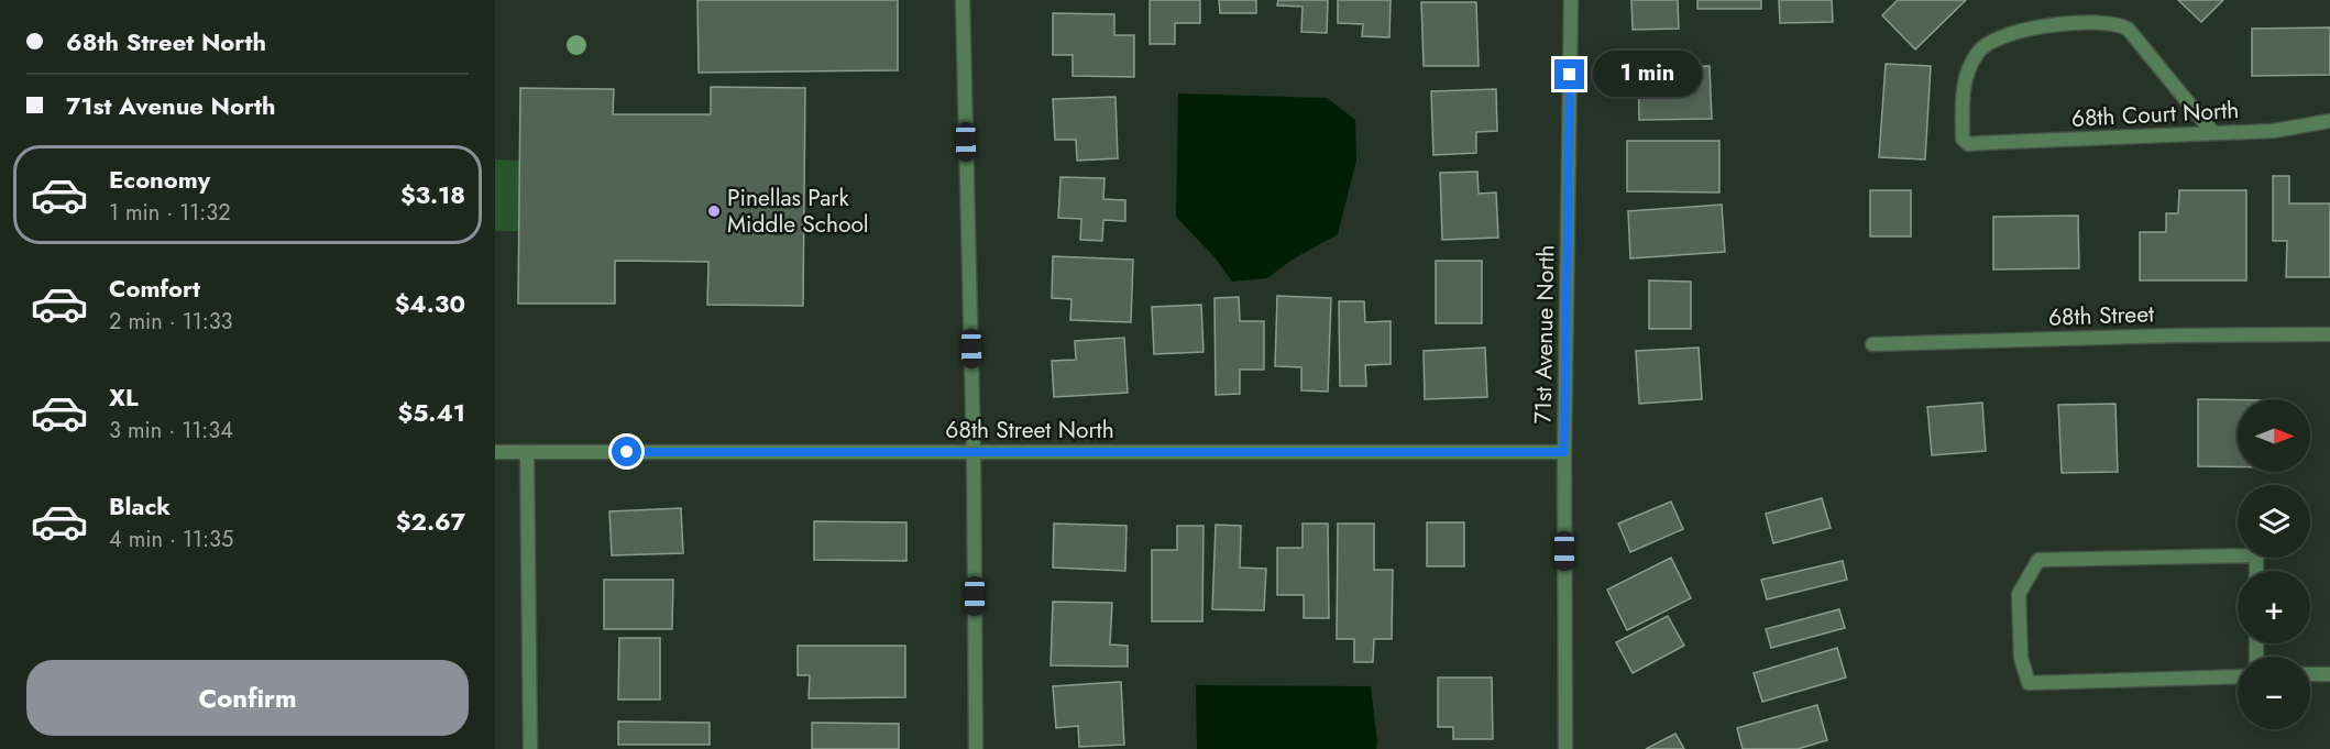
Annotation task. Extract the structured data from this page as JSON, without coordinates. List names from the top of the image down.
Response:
{
  "streets": {
    "street": [
      "68th Court North",
      "68th Street",
      "71st Avenue North",
      "68th Street North"
    ]
  },
  "crossings": [
    ["71st Avenue North", "68th Street North"]
  ],
  "places": ["Pinellas Park Middle School"],
  "north": "right",
  "page": {
    "banner": ["68th Street North", "71st Avenue North"],
    "bubble": "1 min",
    "list": [
      {
        "name": "Economy",
        "note": "1 min · 11:32",
        "value": "$3.18"
      },
      {
        "name": "Comfort",
        "note": "2 min · 11:33",
        "value": "$4.30"
      },
      {
        "name": "XL",
        "note": "3 min · 11:34",
        "value": "$5.41"
      },
      {
        "name": "Black",
        "note": "4 min · 11:35",
        "value": "$2.67"
      }
    ],
    "map_buttons": ["+", "−"],
    "buttons": "Confirm"
  }
}
